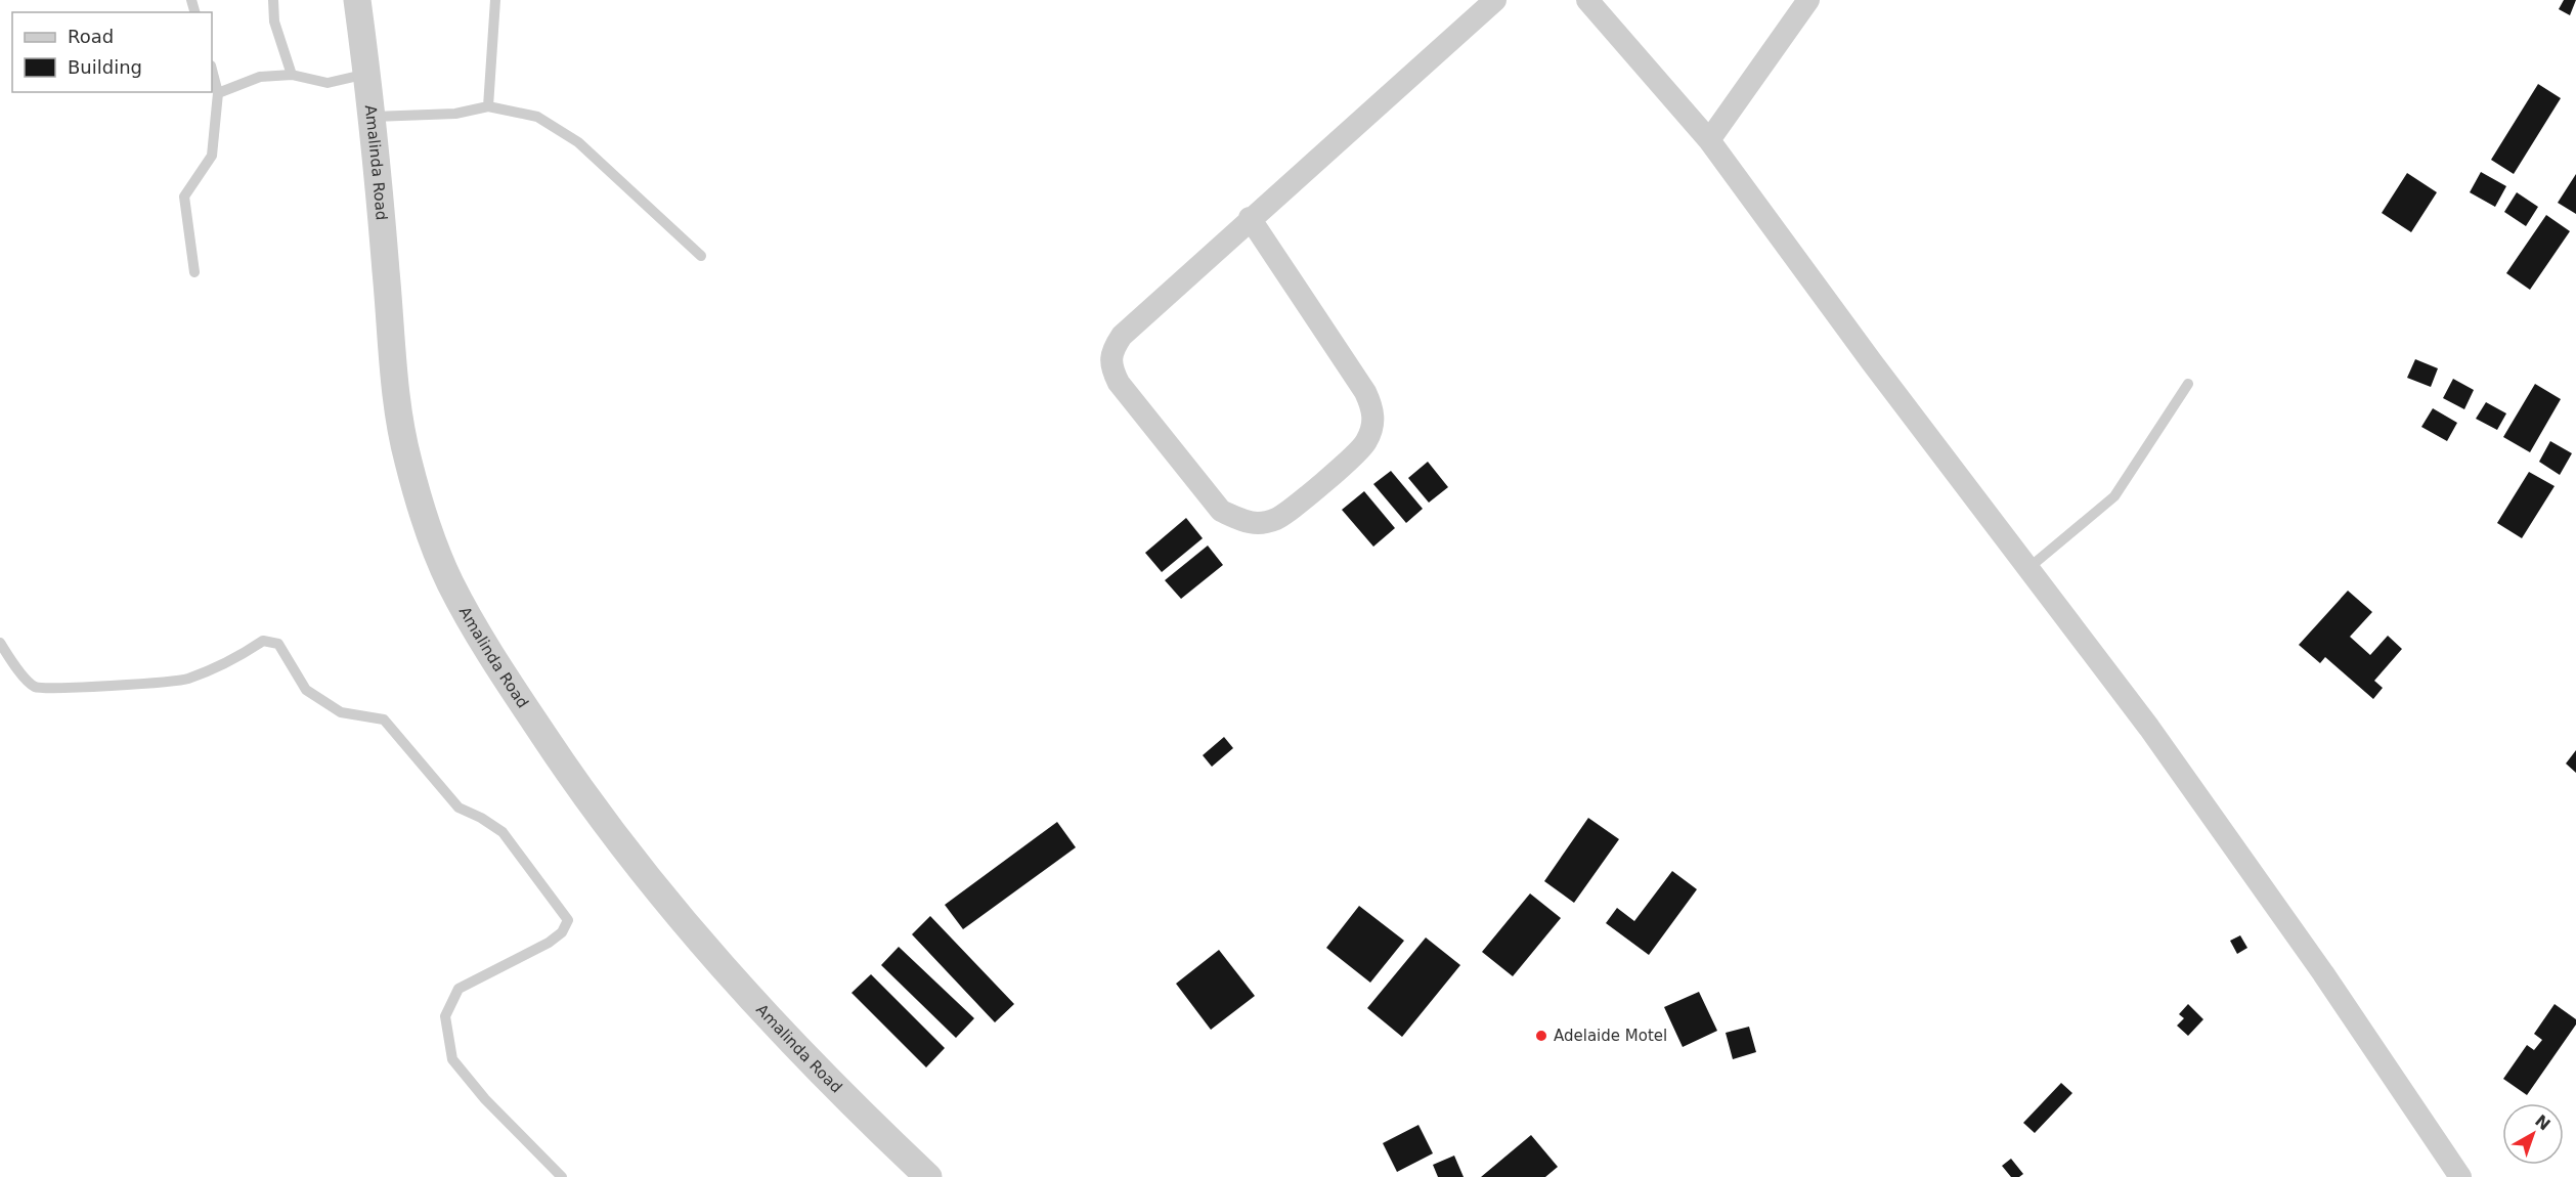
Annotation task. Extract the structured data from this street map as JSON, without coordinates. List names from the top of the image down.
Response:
{
  "streets": {
    "street": ["Amalinda Road"]
  },
  "places": ["Adelaide Motel"],
  "legend": ["Road", "Building"],
  "north": "top right"
}
